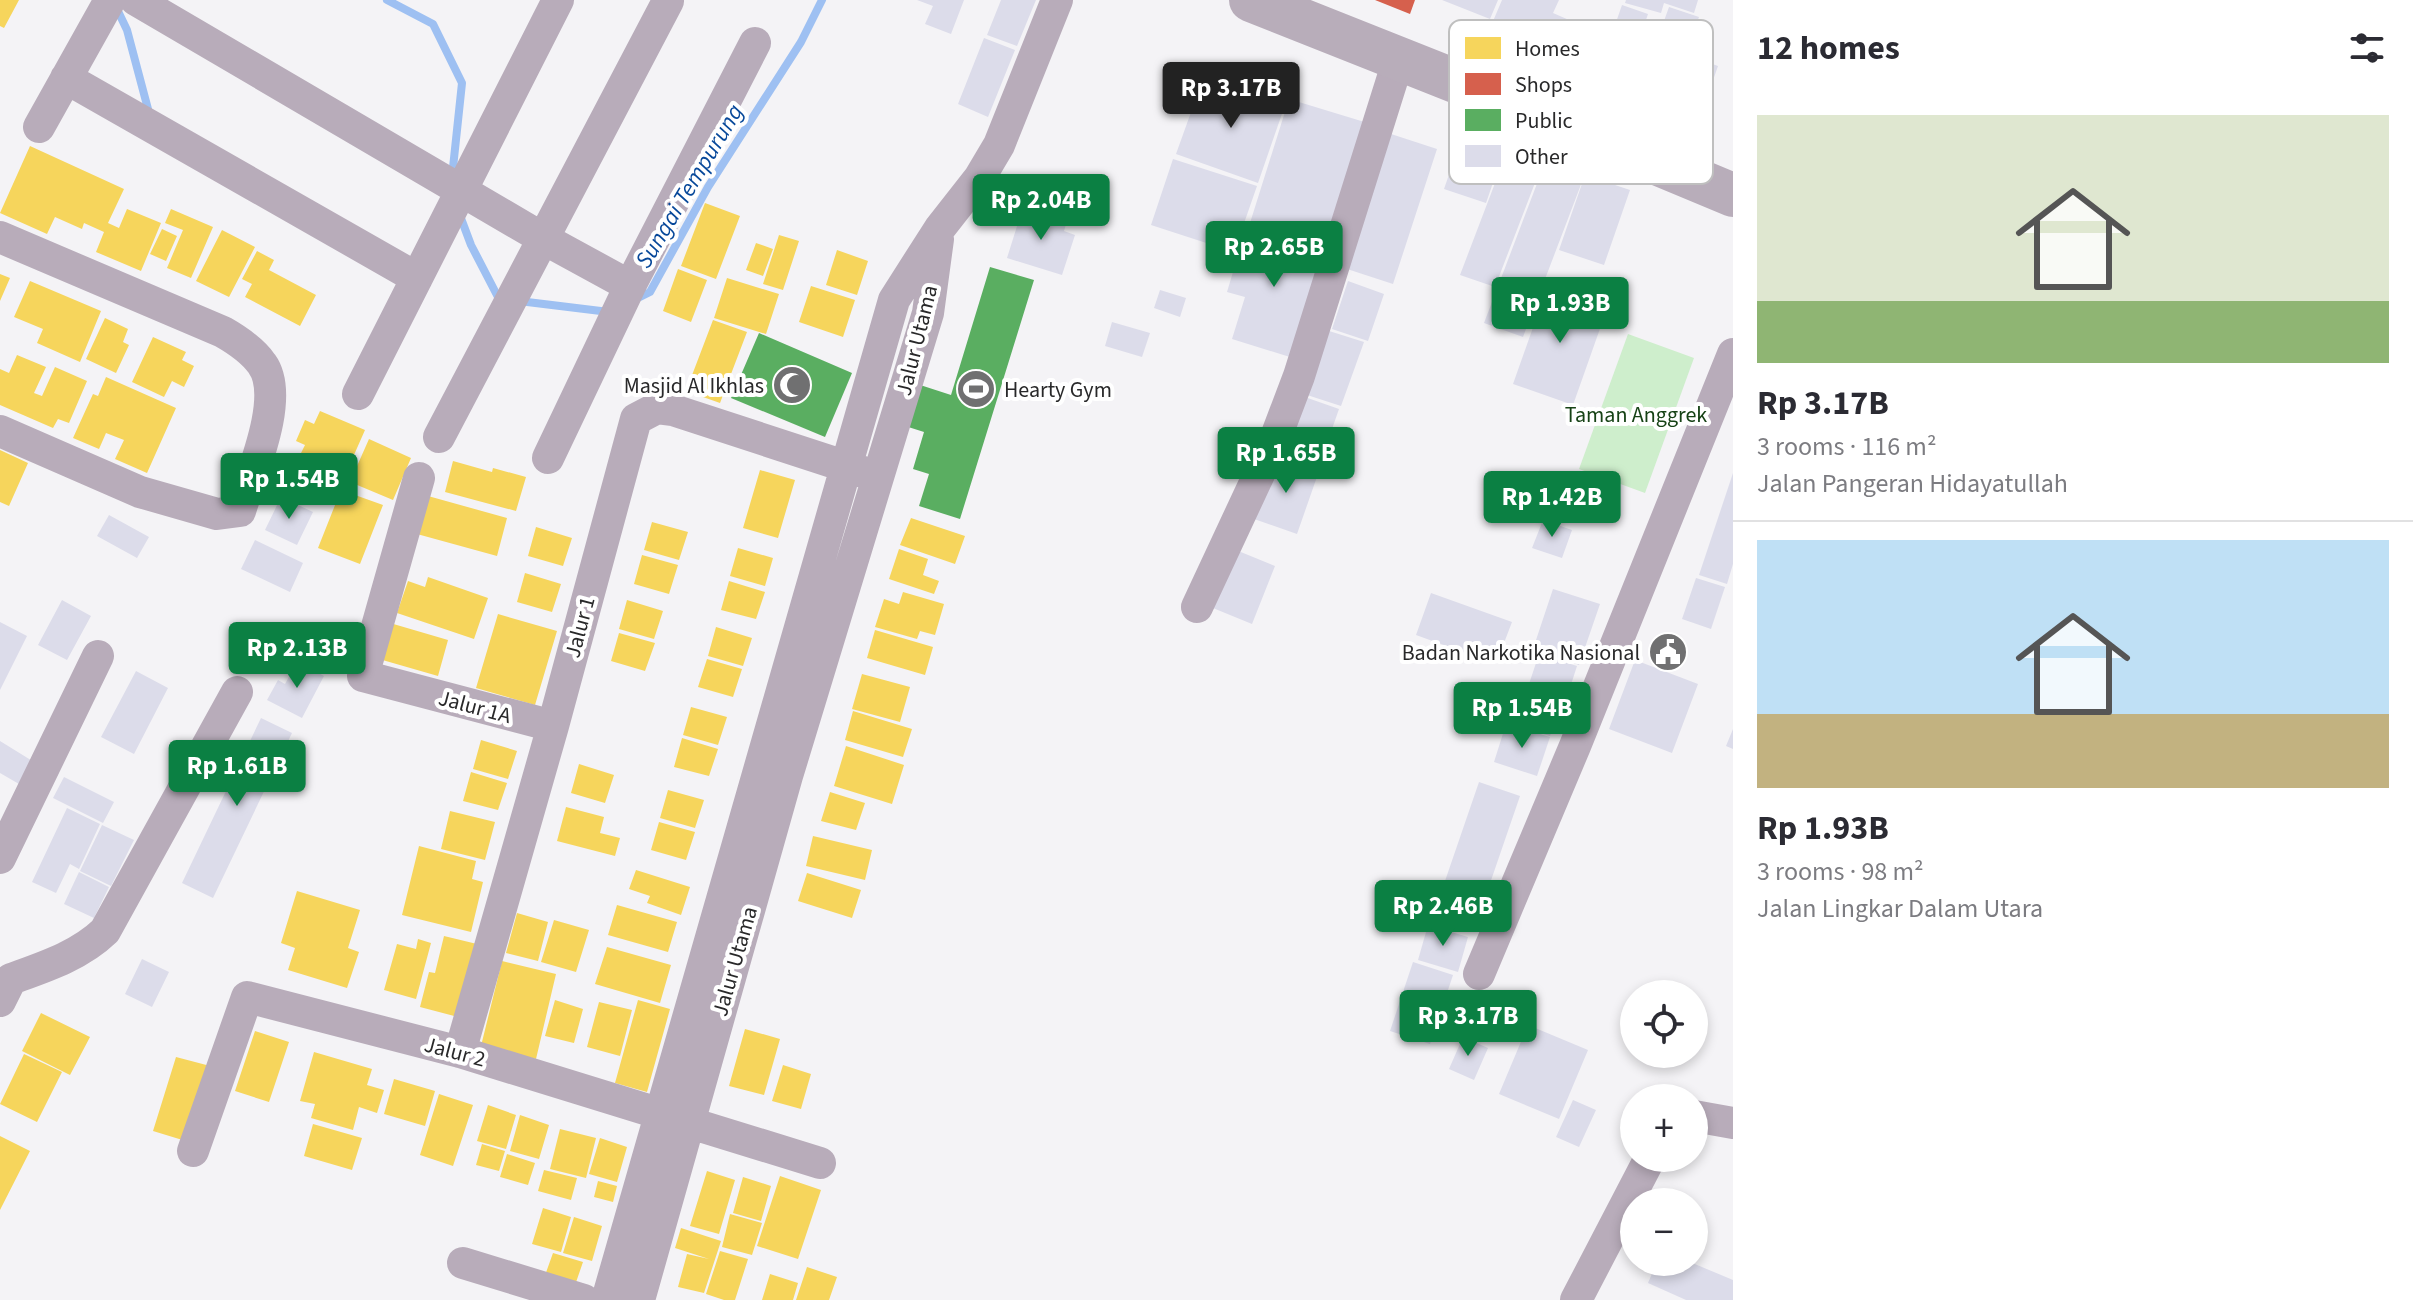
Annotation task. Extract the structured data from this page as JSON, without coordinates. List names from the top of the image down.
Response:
{
  "streets": {
    "street": [
      "Jalur Utama",
      "Jalur 1",
      "Jalur 1A",
      "Jalur 2"
    ]
  },
  "crossings": [
    ["Jalur Utama", "Jalur 1"],
    ["Jalur Utama", "Jalur 2"],
    ["Jalur 1", "Jalur 1A"],
    ["Jalur 1", "Jalur 2"]
  ],
  "water": ["Sungai Tempurung"],
  "parks": ["Taman Anggrek"],
  "places": {
    "mosque": ["Masjid Al Ikhlas"],
    "sports": ["Hearty Gym"],
    "public building": ["Badan Narkotika Nasional"]
  },
  "legend": [
    "Homes",
    "Shops",
    "Public",
    "Other"
  ],
  "page": {
    "heading": "12 homes",
    "price": [
      "Rp 3.17B",
      "Rp 2.04B",
      "Rp 2.65B",
      "Rp 1.93B",
      "Rp 1.65B",
      "Rp 1.54B",
      "Rp 1.42B",
      "Rp 2.13B",
      "Rp 1.54B",
      "Rp 1.61B",
      "Rp 2.46B",
      "Rp 3.17B"
    ],
    "list": [
      {
        "name": "Rp 3.17B",
        "note": "3 rooms · 116 m² · Jalan Pangeran Hidayatullah"
      },
      {
        "name": "Rp 1.93B",
        "note": "3 rooms · 98 m² · Jalan Lingkar Dalam Utara"
      }
    ],
    "map_buttons": ["+", "−"]
  }
}
